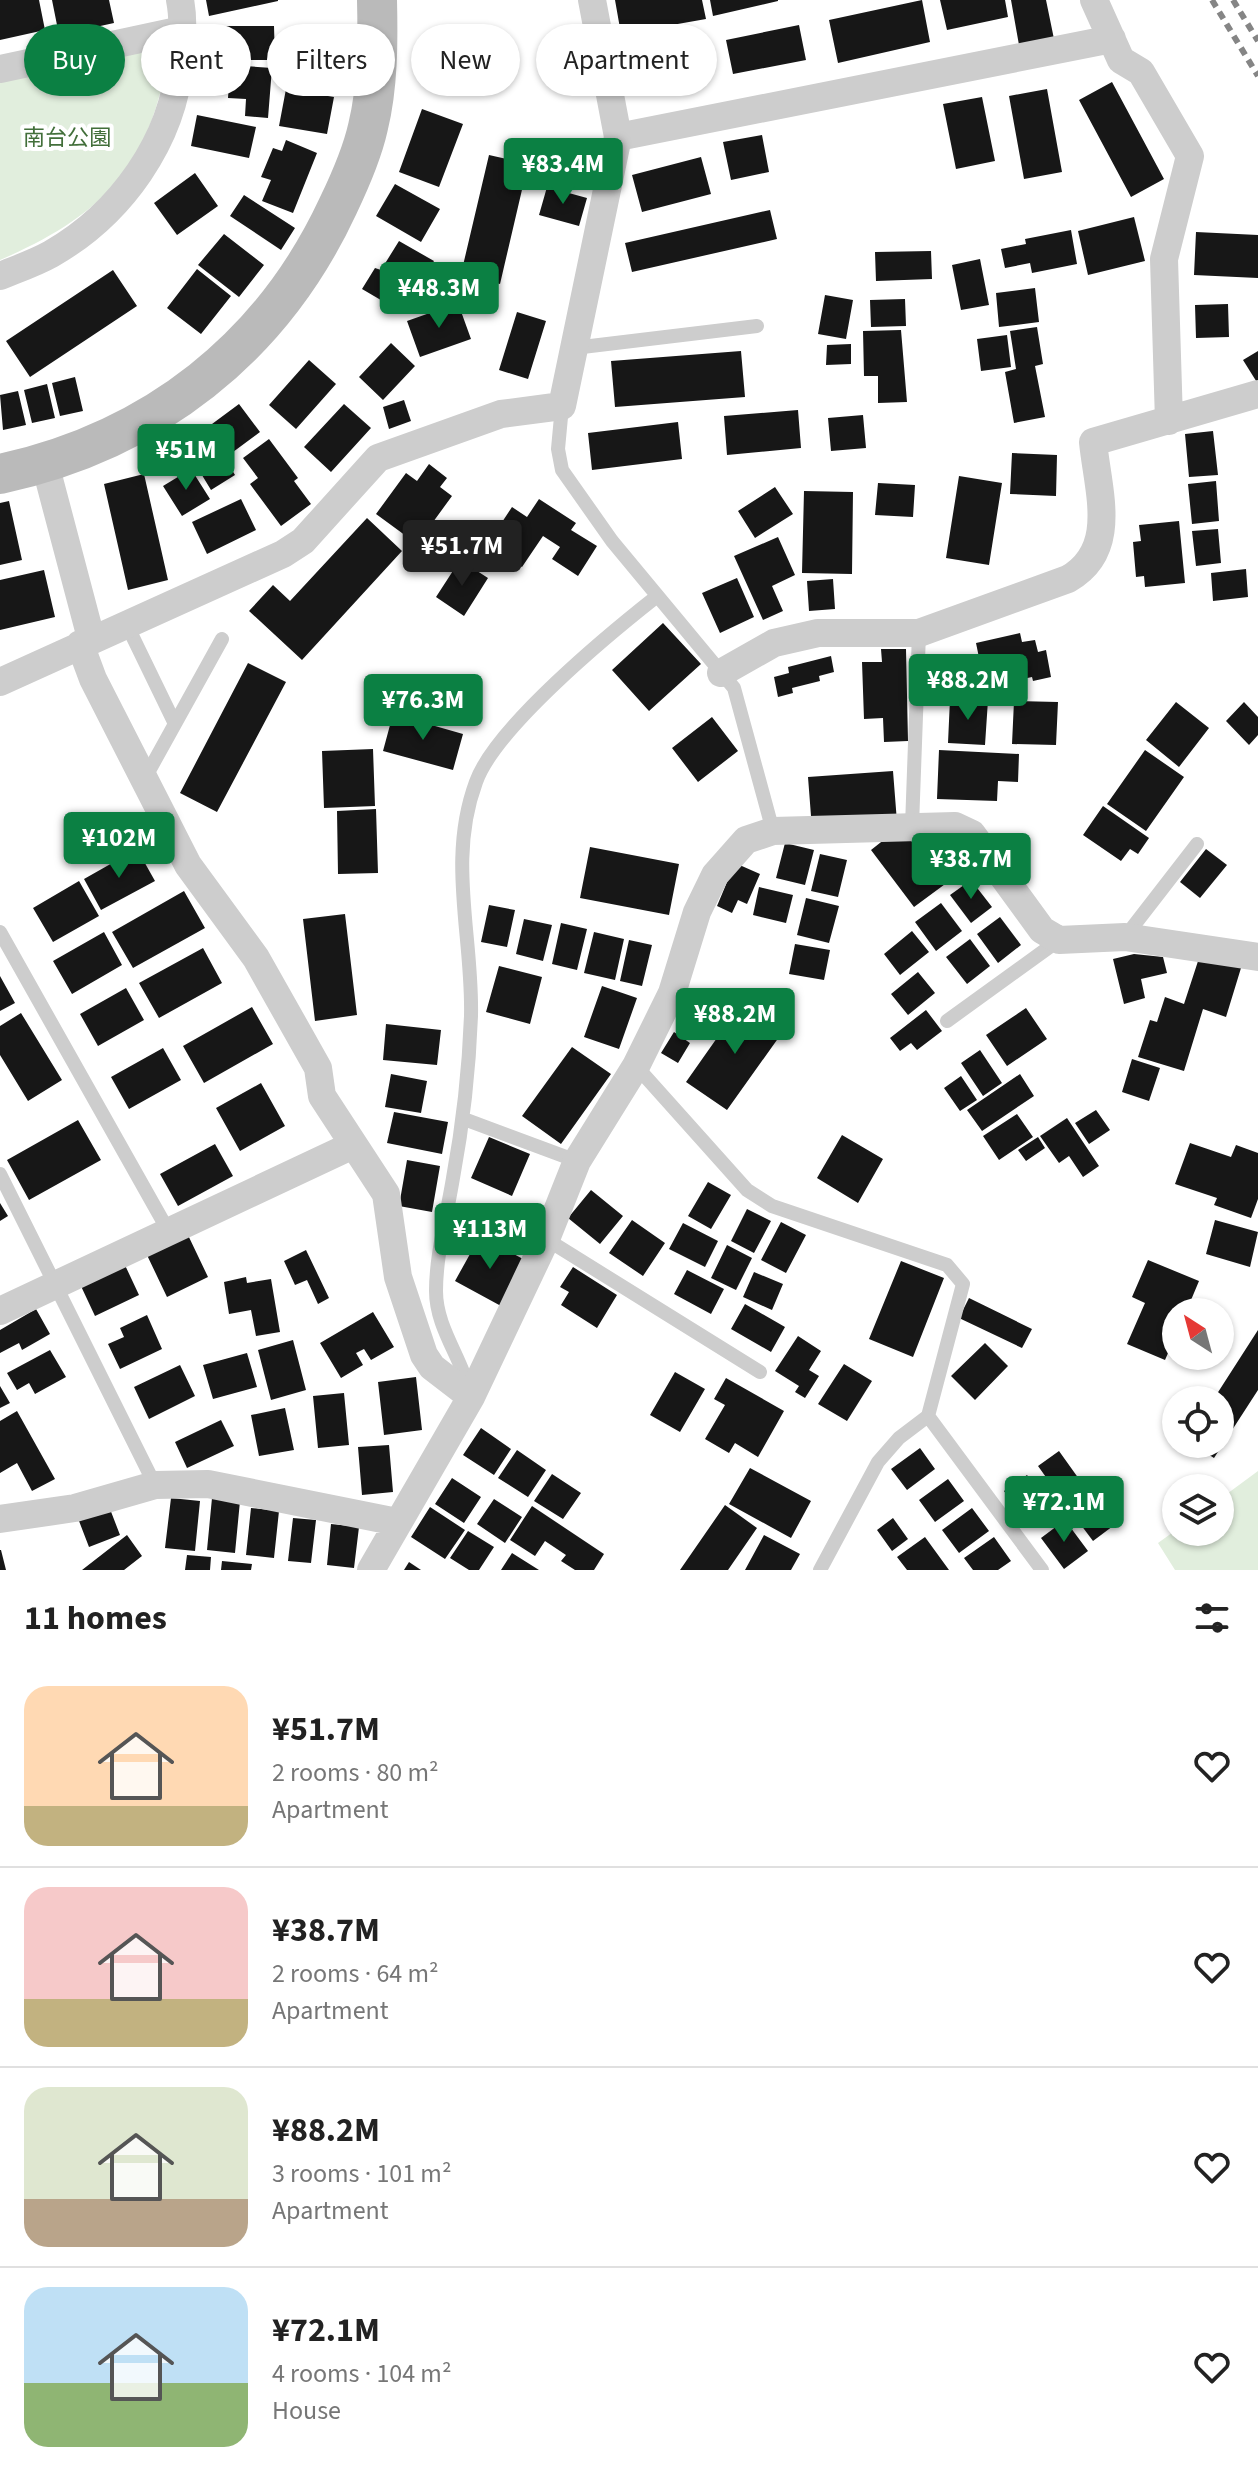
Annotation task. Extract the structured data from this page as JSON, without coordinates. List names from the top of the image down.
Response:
{
  "parks": ["南台公園"],
  "north": "top left",
  "page": {
    "chip": [
      "Buy",
      "Rent",
      "Filters",
      "New",
      "Apartment"
    ],
    "price": [
      "¥83.4M",
      "¥48.3M",
      "¥51M",
      "¥51.7M",
      "¥88.2M",
      "¥76.3M",
      "¥102M",
      "¥38.7M",
      "¥88.2M",
      "¥113M",
      "¥72.1M"
    ],
    "heading": "11 homes",
    "list": [
      {
        "name": "¥51.7M",
        "note": "2 rooms · 80 m² · Apartment"
      },
      {
        "name": "¥38.7M",
        "note": "2 rooms · 64 m² · Apartment"
      },
      {
        "name": "¥88.2M",
        "note": "3 rooms · 101 m² · Apartment"
      },
      {
        "name": "¥72.1M",
        "note": "4 rooms · 104 m² · House"
      }
    ]
  }
}
